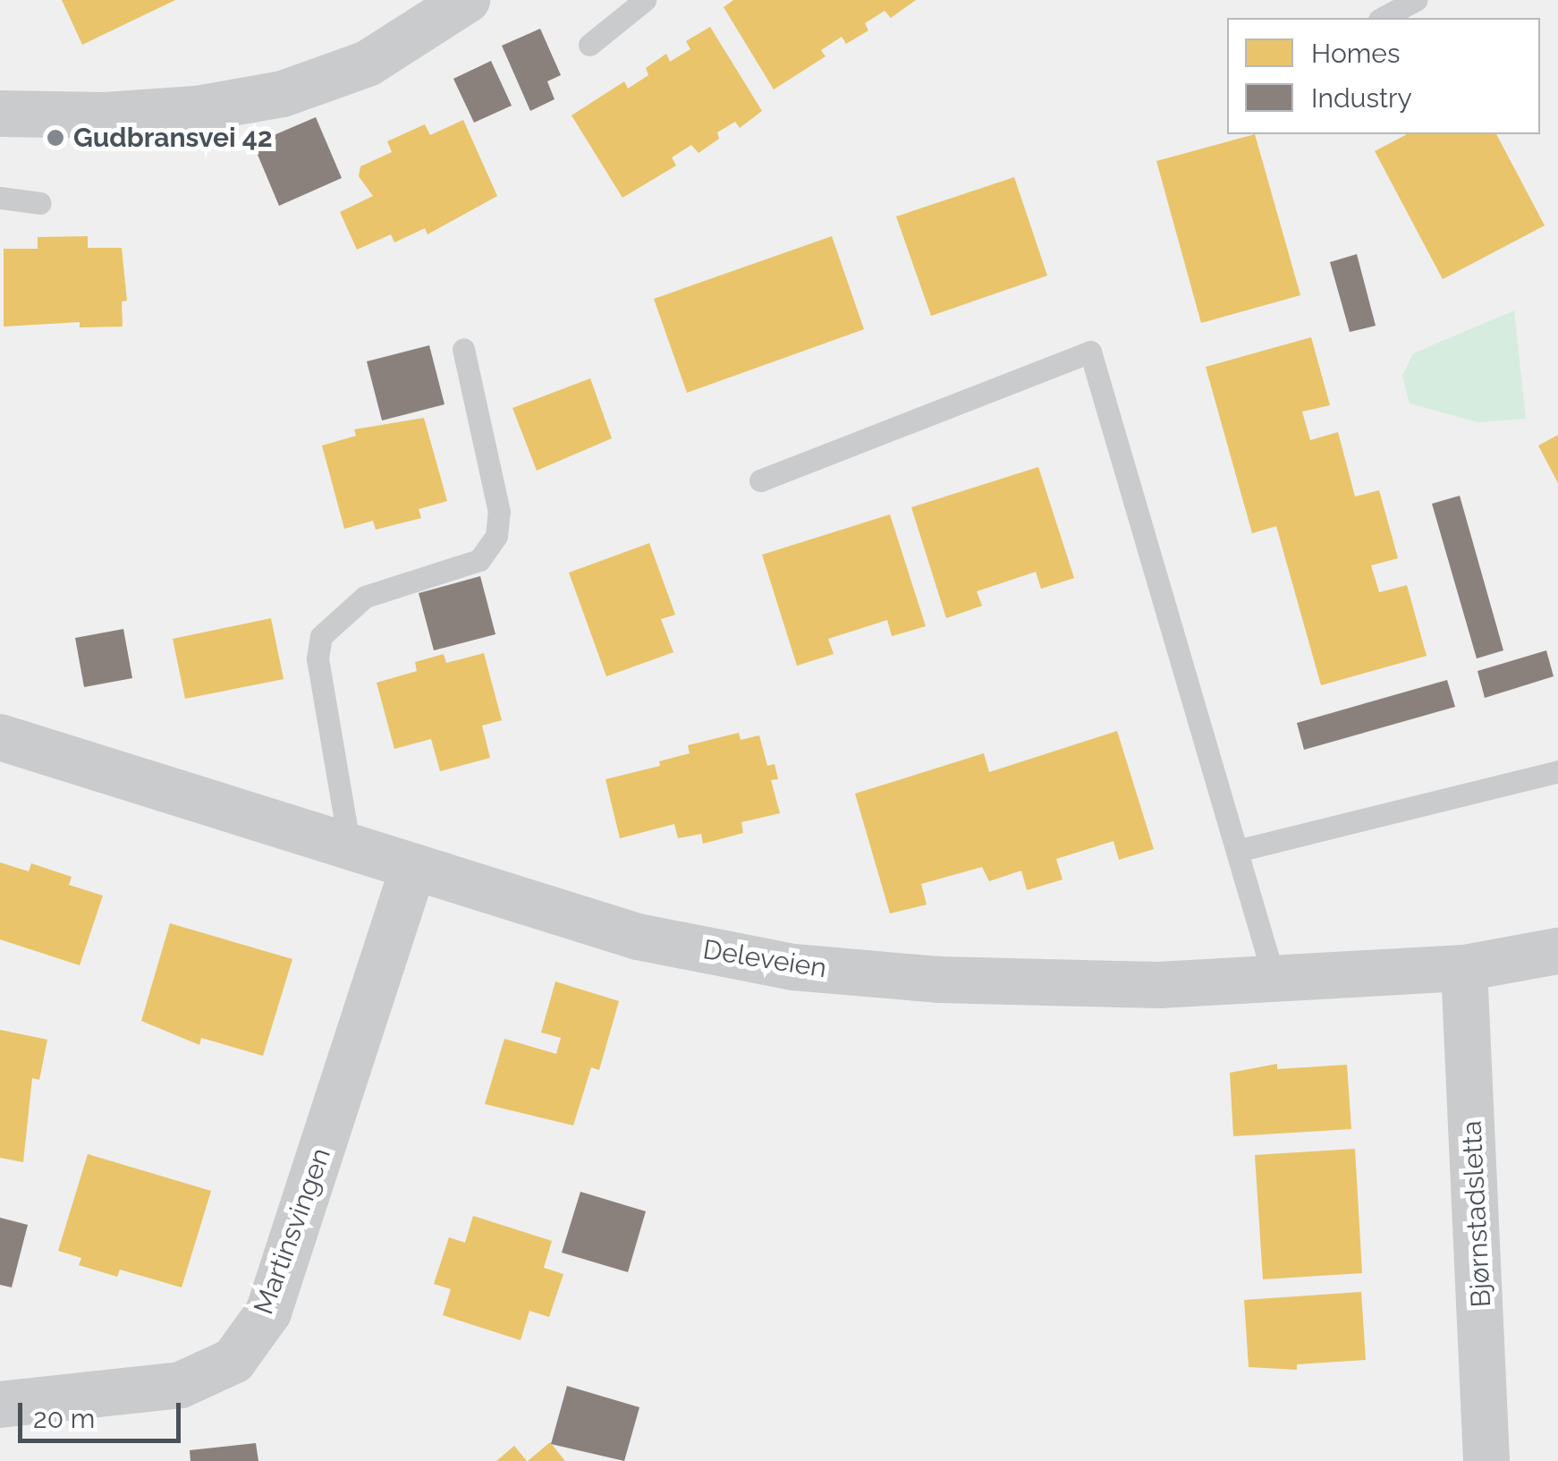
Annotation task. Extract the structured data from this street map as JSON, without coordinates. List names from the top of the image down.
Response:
{
  "streets": {
    "street": ["Deleveien", "Bjørnstadsletta", "Martinsvingen"]
  },
  "crossings": [
    ["Deleveien", "Bjørnstadsletta"],
    ["Deleveien", "Martinsvingen"]
  ],
  "places": ["Gudbransvei 42"],
  "legend": ["Homes", "Industry"],
  "scale_bar": "20 m"
}
